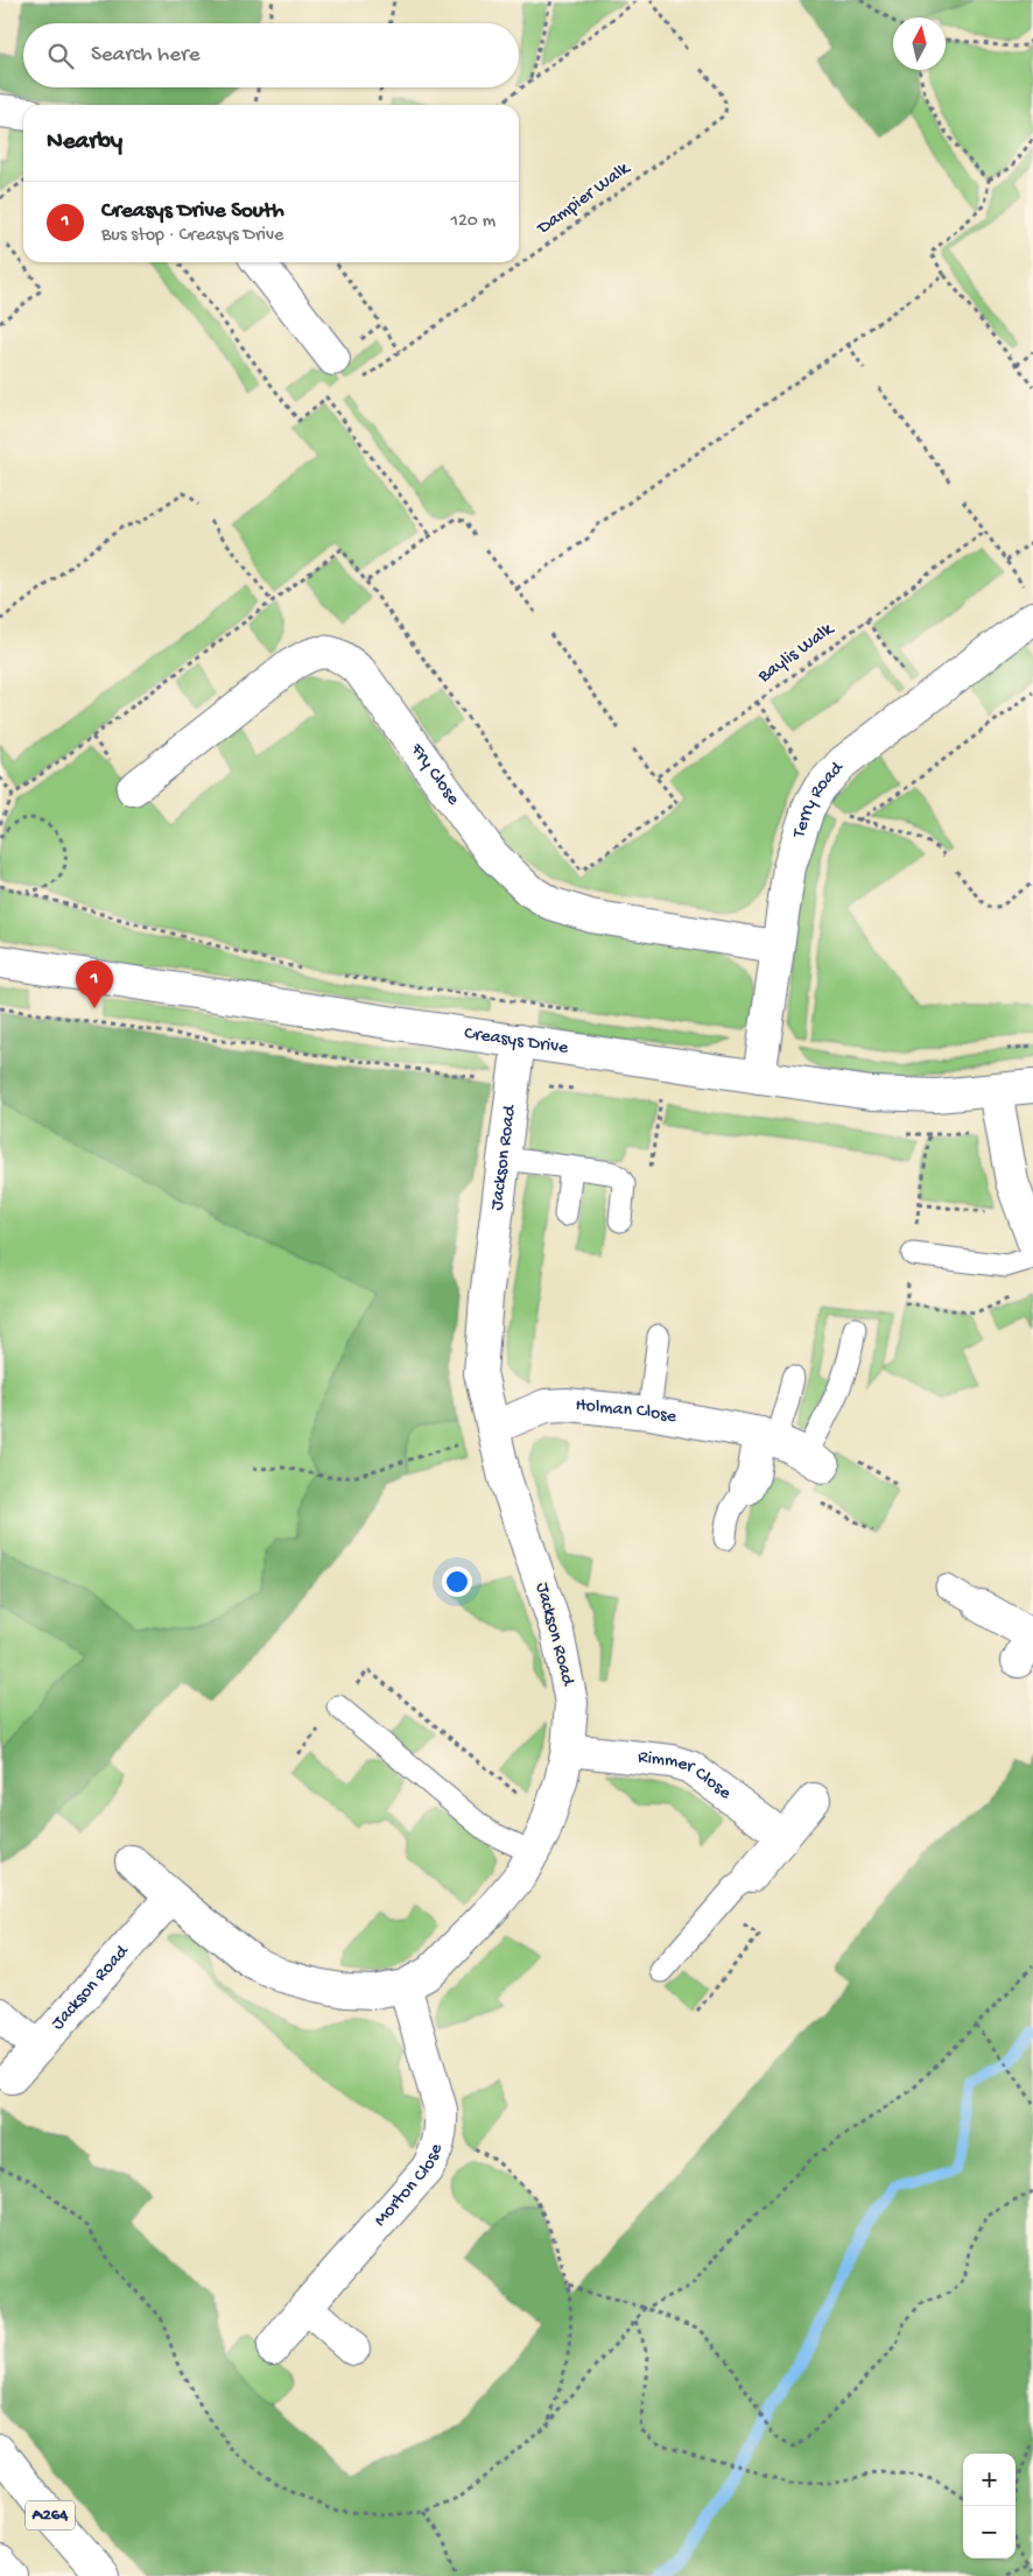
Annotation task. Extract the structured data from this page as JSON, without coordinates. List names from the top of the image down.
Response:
{
  "streets": {
    "main road": [
      "Fry Close",
      "Terry Road",
      "Creasys Drive",
      "Jackson Road",
      "Holman Close",
      "Rimmer Close",
      "Morton Close",
      "A264"
    ],
    "path": ["Dampier Walk", "Baylis Walk"]
  },
  "crossings": [
    ["Fry Close", "Terry Road"],
    ["Terry Road", "Creasys Drive"],
    ["Creasys Drive", "Jackson Road"],
    ["Jackson Road", "Holman Close"],
    ["Jackson Road", "Rimmer Close"],
    ["Jackson Road", "Morton Close"]
  ],
  "north": "top",
  "page": {
    "search": "Search here",
    "heading": "Nearby",
    "list": [
      {
        "mark": "1",
        "name": "Creasys Drive South",
        "note": "Bus stop · Creasys Drive",
        "value": "120 m"
      }
    ],
    "pins": "1",
    "map_buttons": ["+", "−"]
  }
}
